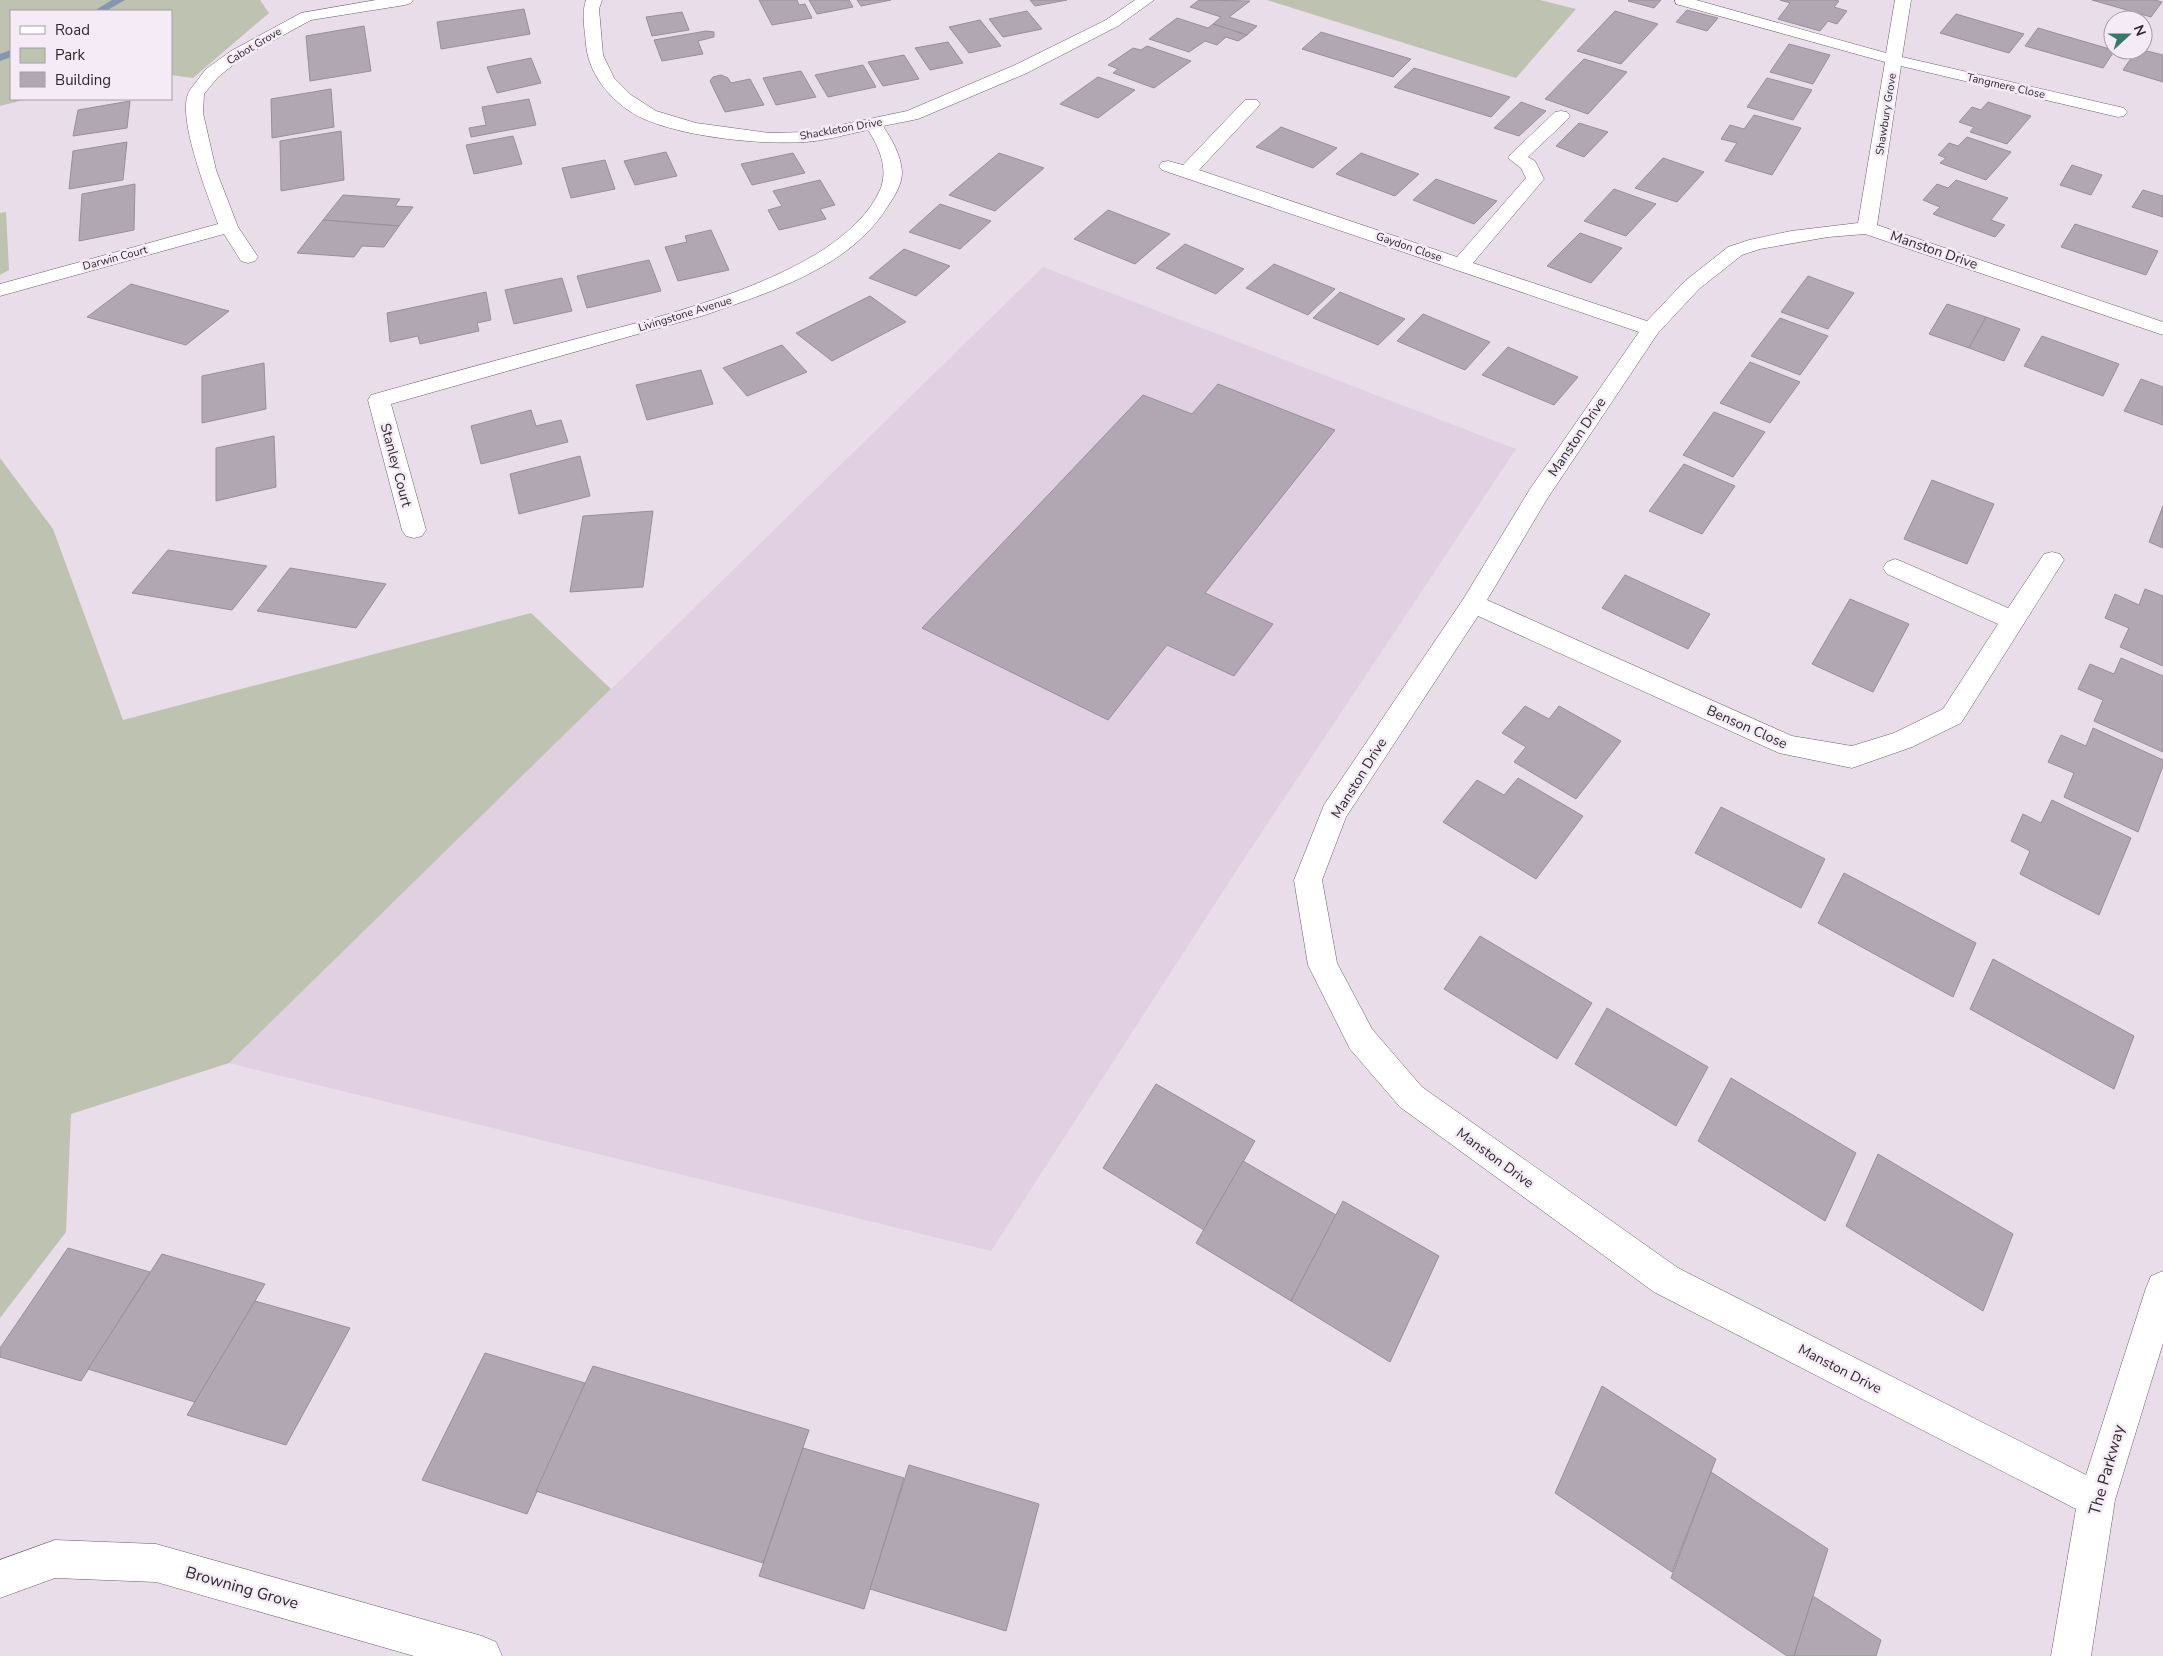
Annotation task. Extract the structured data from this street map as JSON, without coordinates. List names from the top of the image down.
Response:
{
  "streets": {
    "street": [
      "Cabot Grove",
      "Tangmere Close",
      "Shawbury Grove",
      "Shackleton Drive",
      "Gaydon Close",
      "Manston Drive",
      "Darwin Court",
      "Livingstone Avenue",
      "Stanley Court",
      "Benson Close",
      "The Parkway",
      "Browning Grove"
    ]
  },
  "crossings": [
    ["Cabot Grove", "Darwin Court"],
    ["Tangmere Close", "Shawbury Grove"],
    ["Shawbury Grove", "Manston Drive"],
    ["Shackleton Drive", "Livingstone Avenue"],
    ["Gaydon Close", "Manston Drive"],
    ["Manston Drive", "Benson Close"],
    ["Manston Drive", "The Parkway"],
    ["Livingstone Avenue", "Stanley Court"]
  ],
  "legend": ["Road", "Park", "Building"],
  "north": "right"
}
